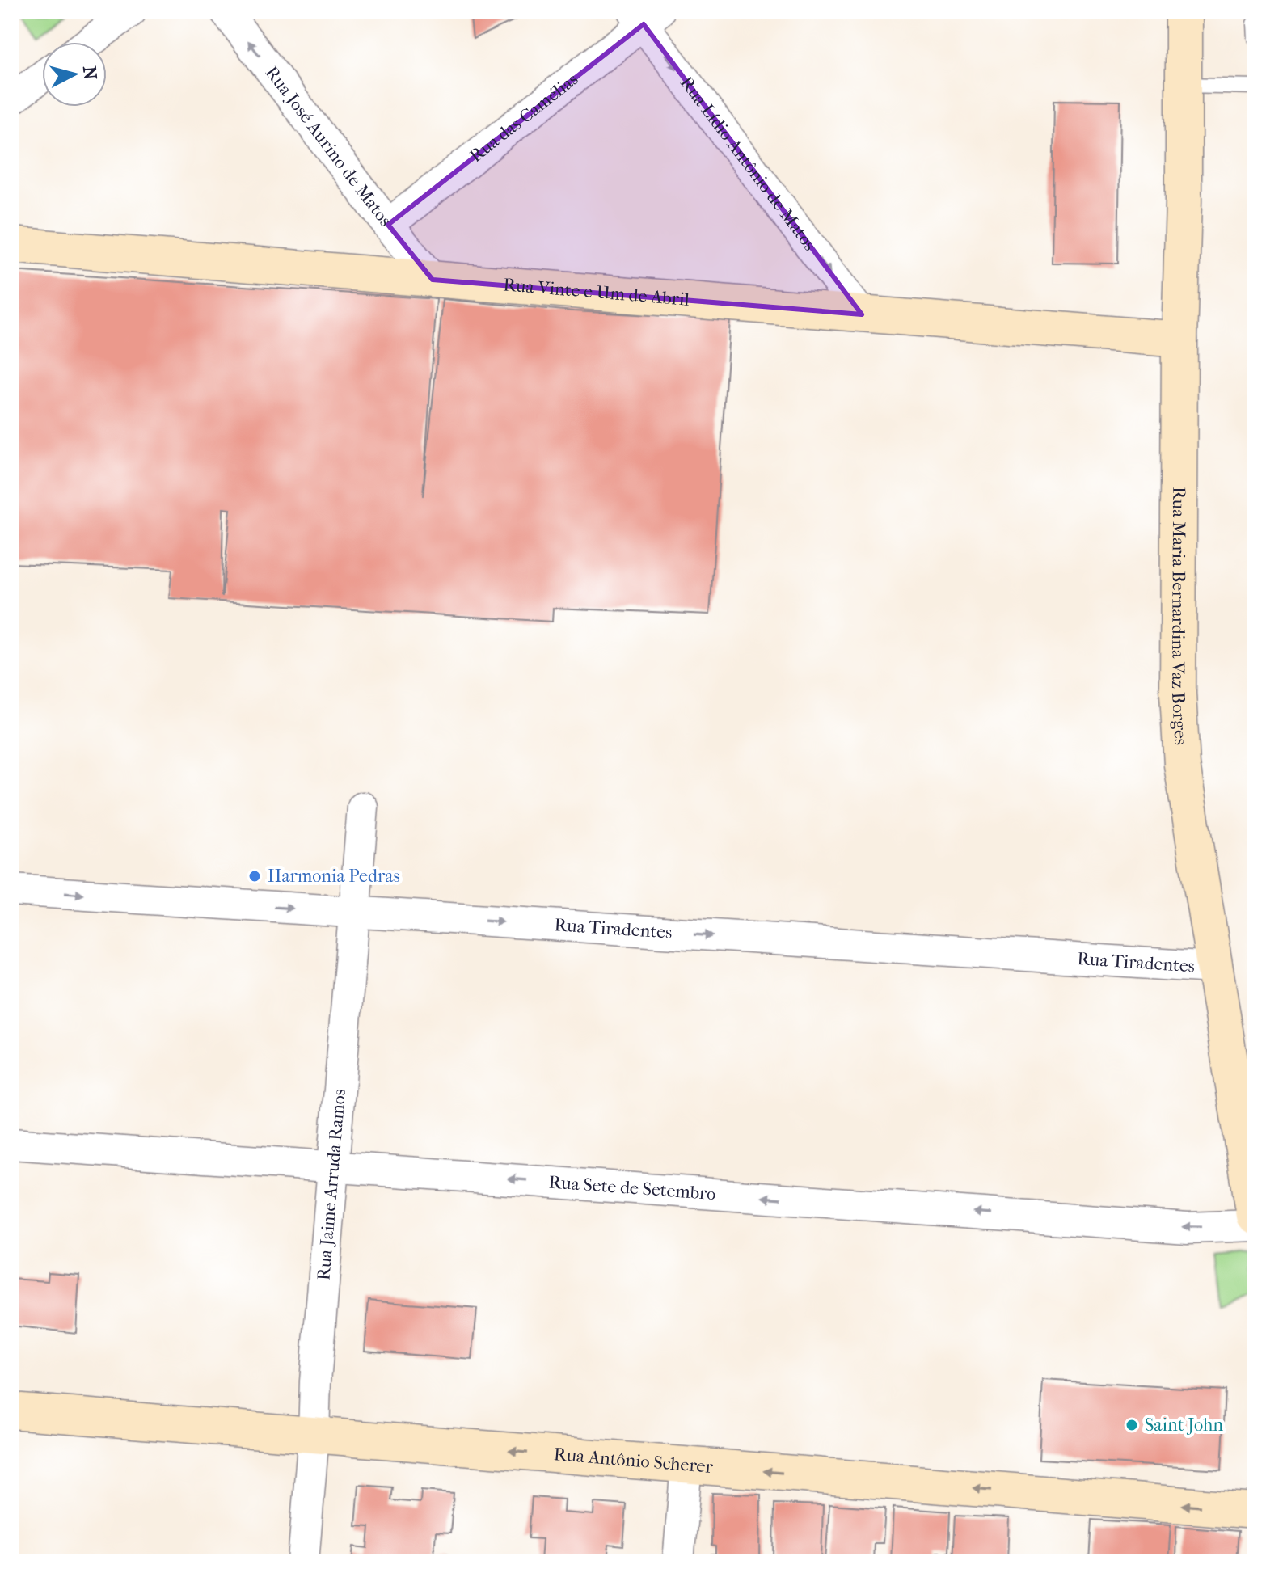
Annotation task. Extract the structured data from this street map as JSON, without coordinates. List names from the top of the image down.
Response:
{
  "streets": {
    "street": [
      "Rua das Camélias",
      "Rua José Aurino de Matos",
      "Rua Lídio Antônio de Matos",
      "Rua Vinte e Um de Abril",
      "Rua Maria Bernardina Vaz Borges",
      "Rua Tiradentes",
      "Rua Jaime Arruda Ramos",
      "Rua Sete de Setembro",
      "Rua Antônio Scherer"
    ]
  },
  "crossings": [
    ["Rua das Camélias", "Rua José Aurino de Matos"],
    ["Rua das Camélias", "Rua Lídio Antônio de Matos"],
    ["Rua José Aurino de Matos", "Rua Vinte e Um de Abril"],
    ["Rua Lídio Antônio de Matos", "Rua Vinte e Um de Abril"],
    ["Rua Vinte e Um de Abril", "Rua Maria Bernardina Vaz Borges"],
    ["Rua Maria Bernardina Vaz Borges", "Rua Tiradentes"],
    ["Rua Tiradentes", "Rua Jaime Arruda Ramos"],
    ["Rua Jaime Arruda Ramos", "Rua Sete de Setembro"],
    ["Rua Jaime Arruda Ramos", "Rua Antônio Scherer"]
  ],
  "one_way": [
    "Rua José Aurino de Matos",
    "Rua Lídio Antônio de Matos",
    "Rua Tiradentes",
    "Rua Sete de Setembro",
    "Rua Antônio Scherer"
  ],
  "places": ["Harmonia Pedras", "Saint John"],
  "north": "right"
}
